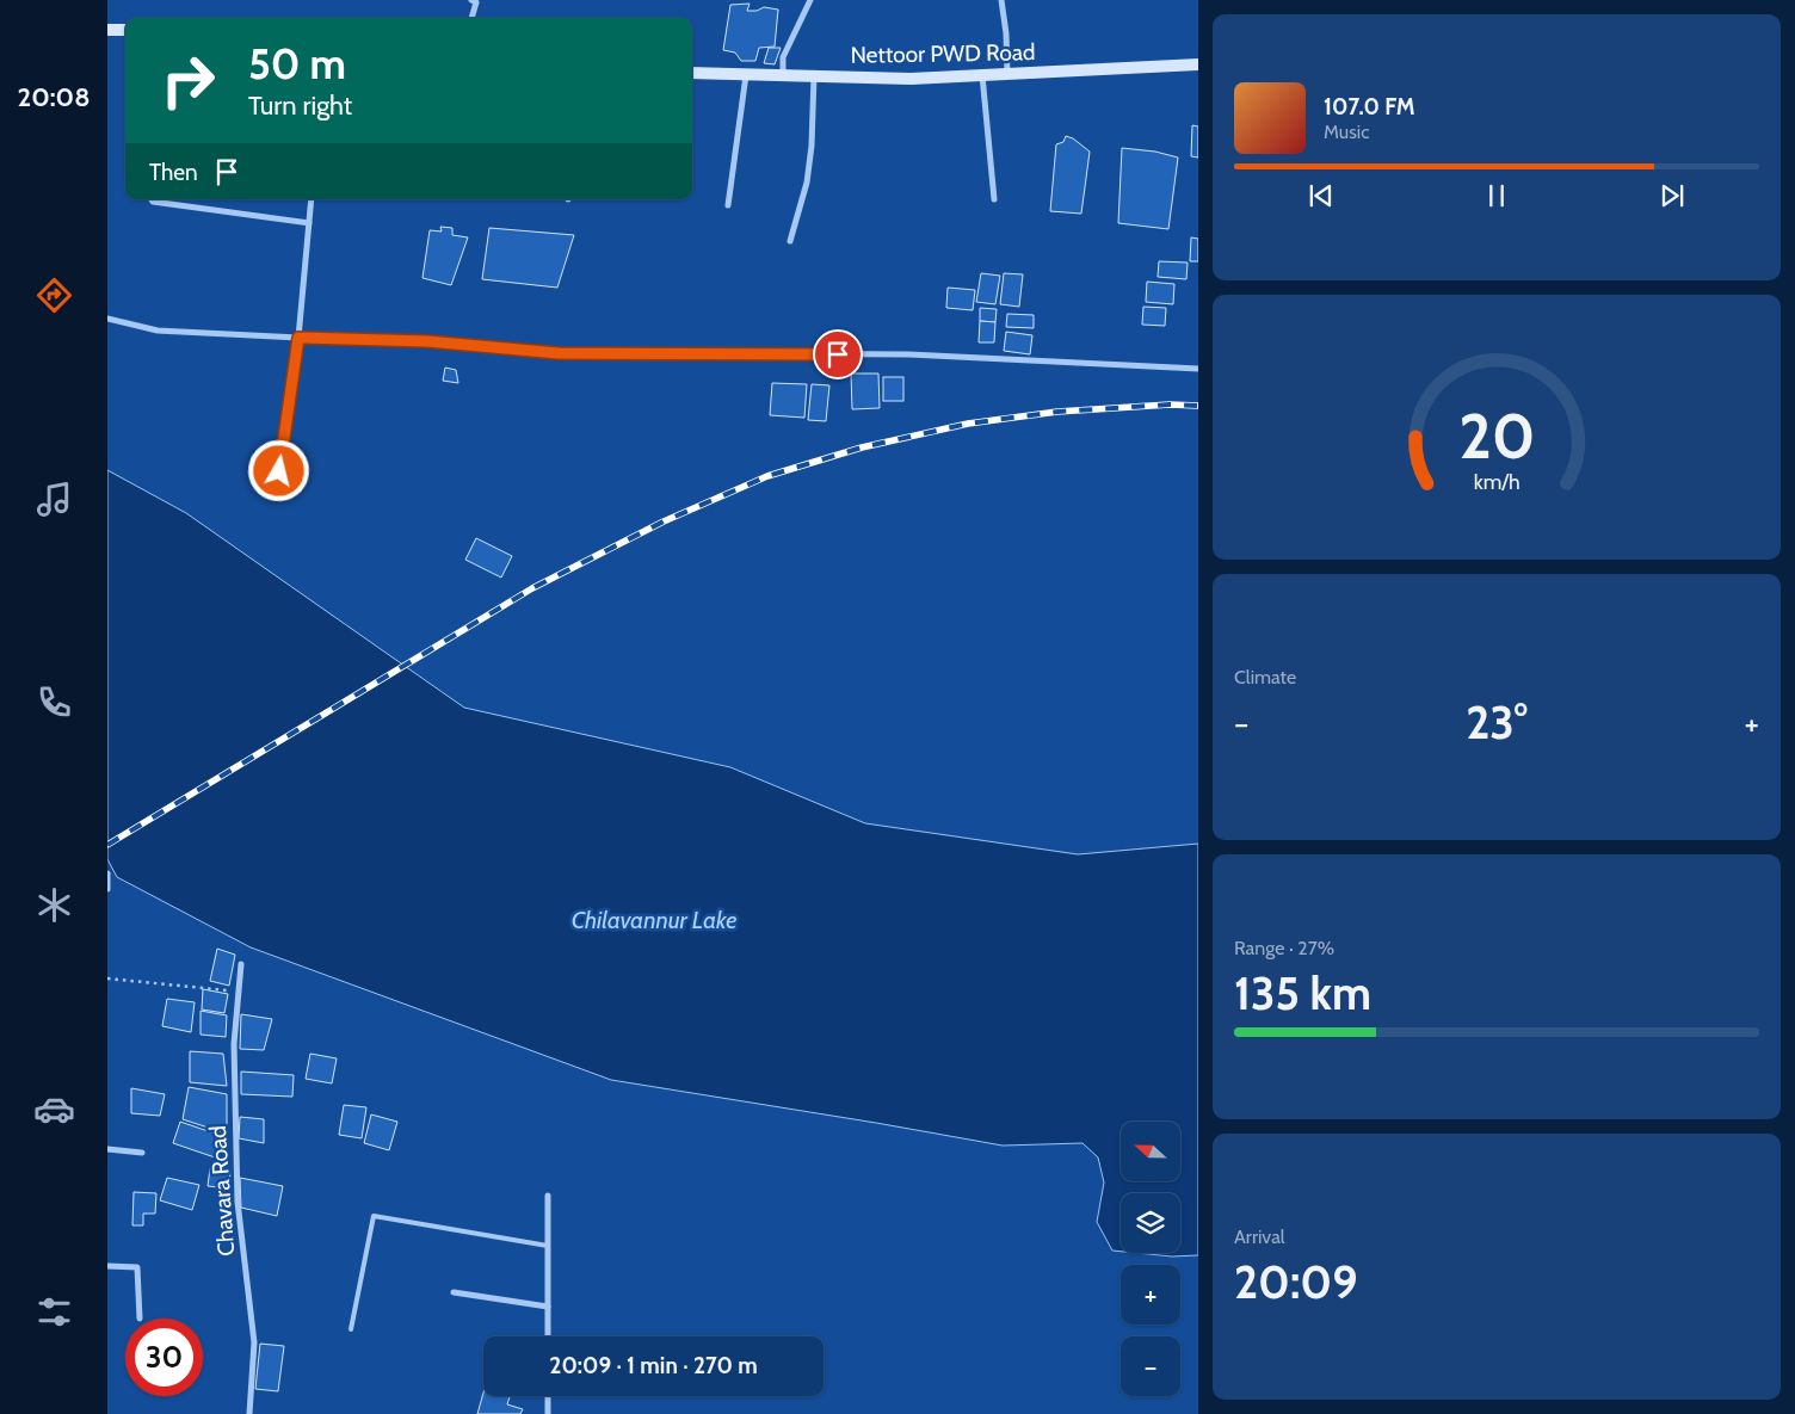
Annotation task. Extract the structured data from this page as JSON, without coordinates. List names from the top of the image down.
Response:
{
  "streets": {
    "street": ["Nettoor PWD Road", "Chavara Road"]
  },
  "water": ["Chilavannur Lake"],
  "north": "left",
  "page": {
    "tabs": "20:08",
    "turn": ["50 m", "Turn right"],
    "song": ["107.0 FM", "Music"],
    "then": "Then",
    "tile": [
      "Climate",
      ["Range · 27%", "135 km"],
      ["Arrival", "20:09"]
    ],
    "heat": ["−", "23°", "+"],
    "map_buttons": ["+", "−"],
    "limit": "30",
    "trip": "20:09 · 1 min · 270 m",
    "gauge": ["20", "km/h"]
  }
}
